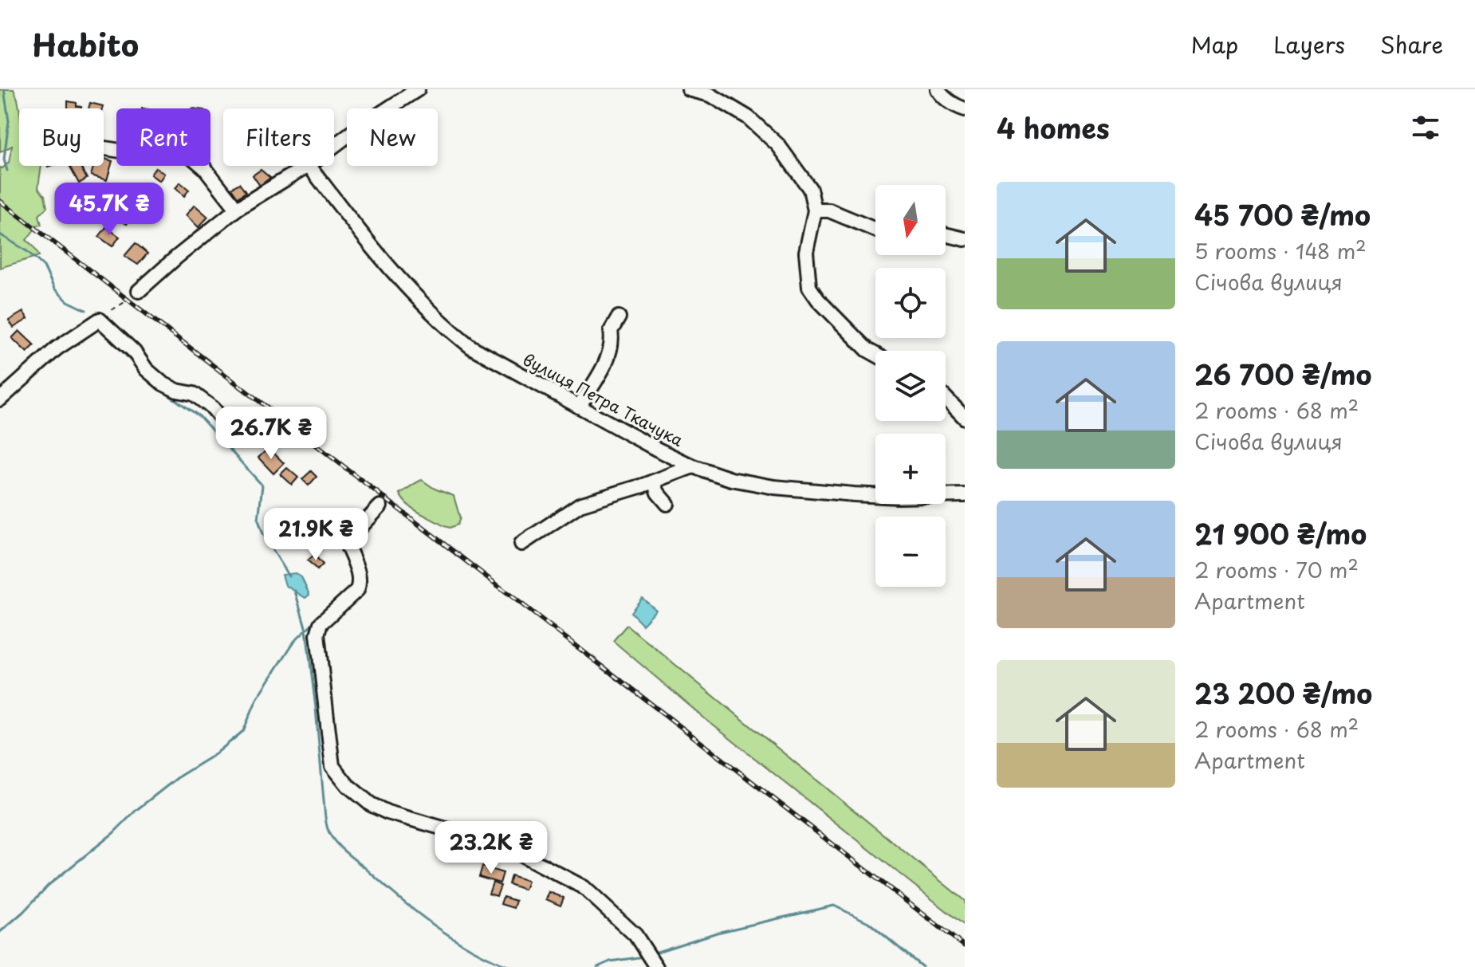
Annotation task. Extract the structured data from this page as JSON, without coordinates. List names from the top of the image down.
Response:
{
  "streets": {
    "street": ["вулиця Петра Ткачука"]
  },
  "north": "bottom",
  "page": {
    "header": "Habito",
    "nav": ["Map", "Layers", "Share"],
    "heading": "4 homes",
    "chip": [
      "Buy",
      "Rent",
      "Filters",
      "New"
    ],
    "list": [
      {
        "name": "45 700 ₴/mo",
        "note": "5 rooms · 148 m² · Січова вулиця"
      },
      {
        "name": "26 700 ₴/mo",
        "note": "2 rooms · 68 m² · Січова вулиця"
      },
      {
        "name": "21 900 ₴/mo",
        "note": "2 rooms · 70 m² · Apartment"
      },
      {
        "name": "23 200 ₴/mo",
        "note": "2 rooms · 68 m² · Apartment"
      }
    ],
    "price": [
      "45.7K ₴",
      "26.7K ₴",
      "21.9K ₴",
      "23.2K ₴"
    ],
    "map_buttons": ["+", "−"]
  }
}
